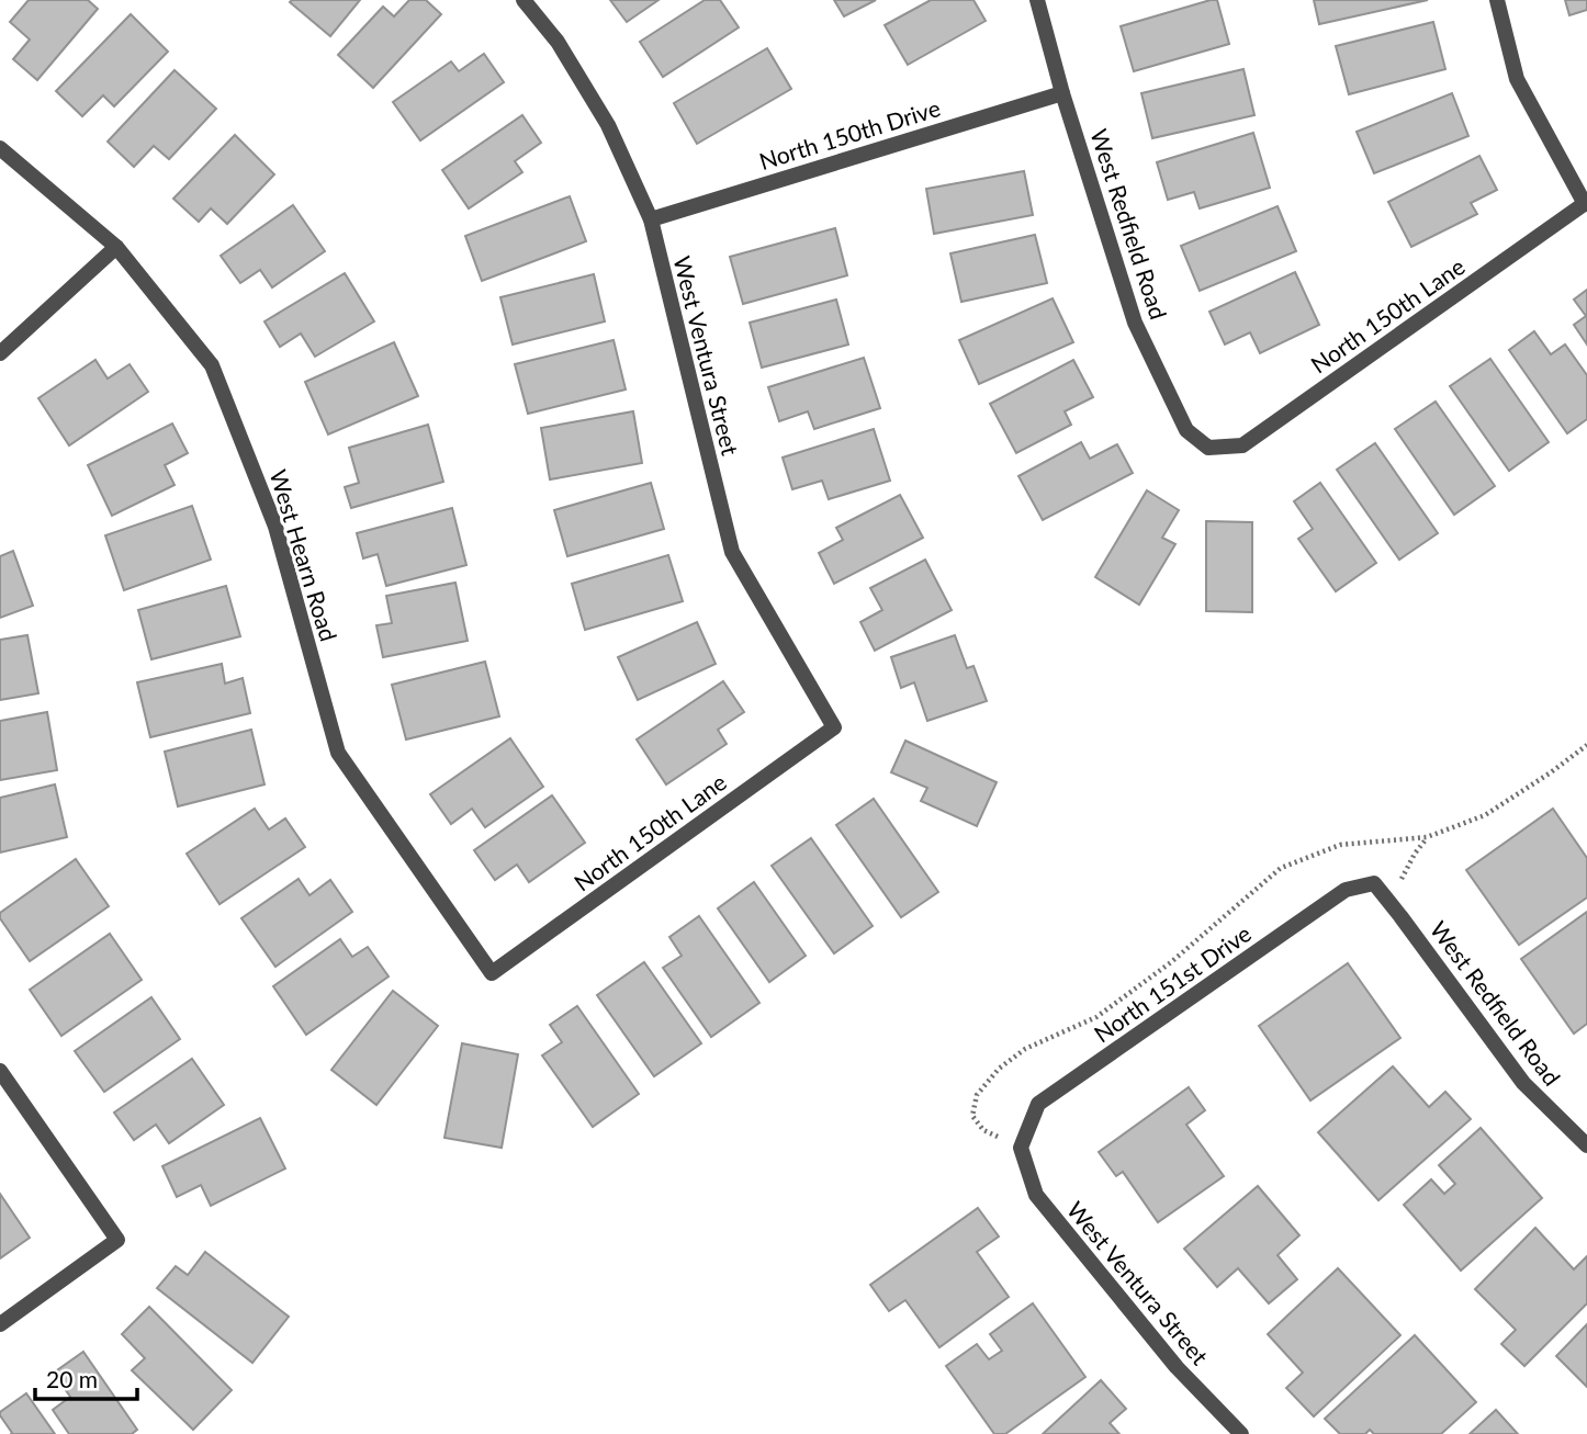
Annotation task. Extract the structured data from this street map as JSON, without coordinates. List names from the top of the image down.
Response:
{
  "streets": {
    "street": [
      "North 150th Drive",
      "West Redfield Road",
      "North 150th Lane",
      "West Ventura Street",
      "West Hearn Road",
      "North 151st Drive"
    ]
  },
  "crossings": [
    ["North 150th Drive", "West Redfield Road"],
    ["North 150th Drive", "West Ventura Street"],
    ["West Redfield Road", "North 150th Lane"],
    ["West Redfield Road", "North 151st Drive"],
    ["North 150th Lane", "West Ventura Street"],
    ["North 150th Lane", "West Hearn Road"],
    ["West Ventura Street", "North 151st Drive"]
  ],
  "scale_bar": "20 m"
}
